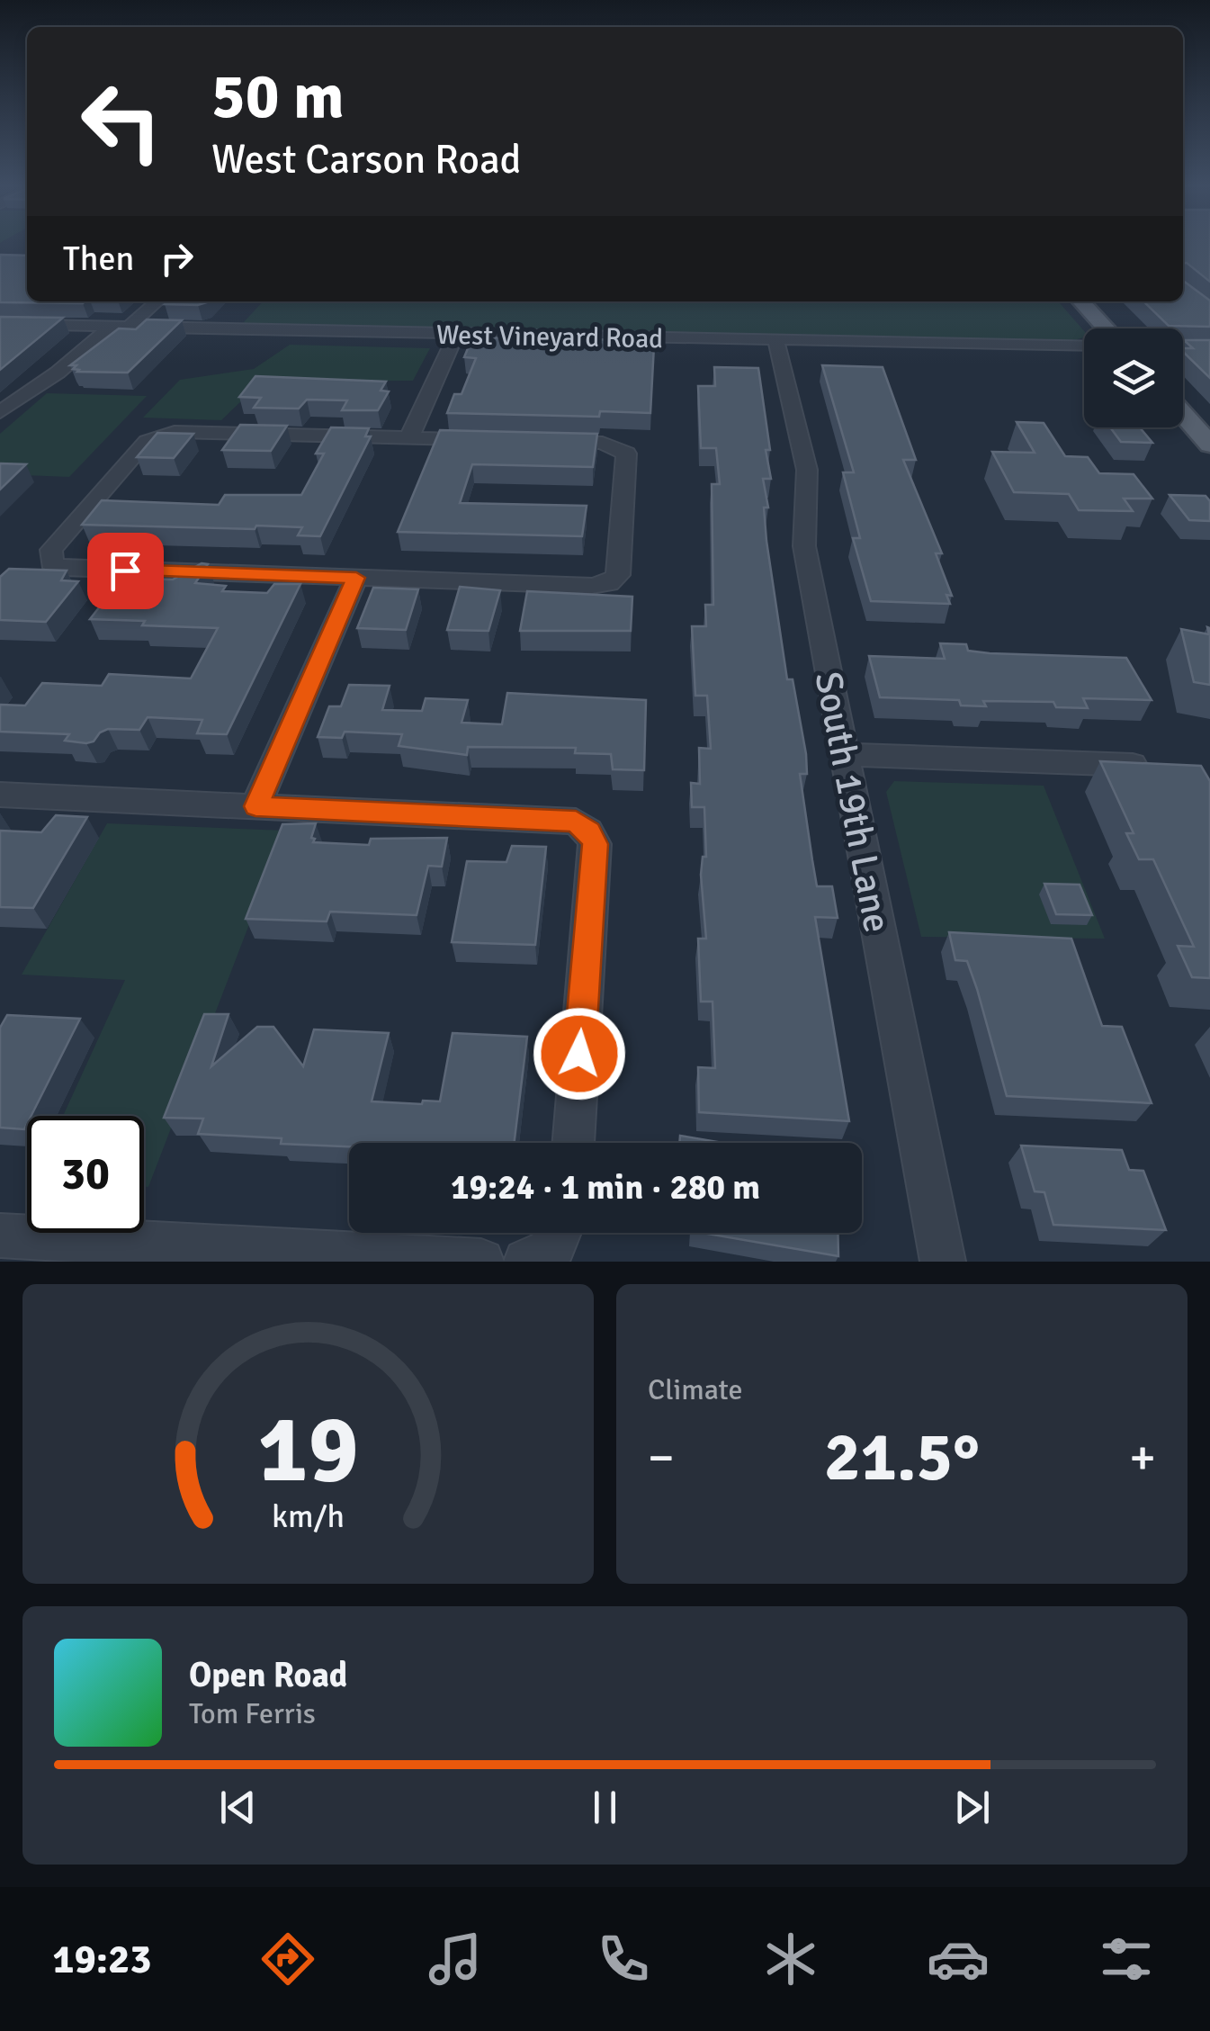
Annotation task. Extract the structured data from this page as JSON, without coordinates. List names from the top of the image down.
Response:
{
  "streets": {
    "street": ["West Vineyard Road", "South 19th Lane"]
  },
  "crossings": [
    ["West Vineyard Road", "South 19th Lane"]
  ],
  "page": {
    "turn": ["50 m", "West Carson Road"],
    "then": "Then",
    "limit": "30",
    "trip": "19:24 · 1 min · 280 m",
    "tile": "Climate",
    "heat": ["−", "21.5°", "+"],
    "song": ["Open Road", "Tom Ferris"],
    "tabs": "19:23",
    "gauge": ["19", "km/h"]
  }
}
